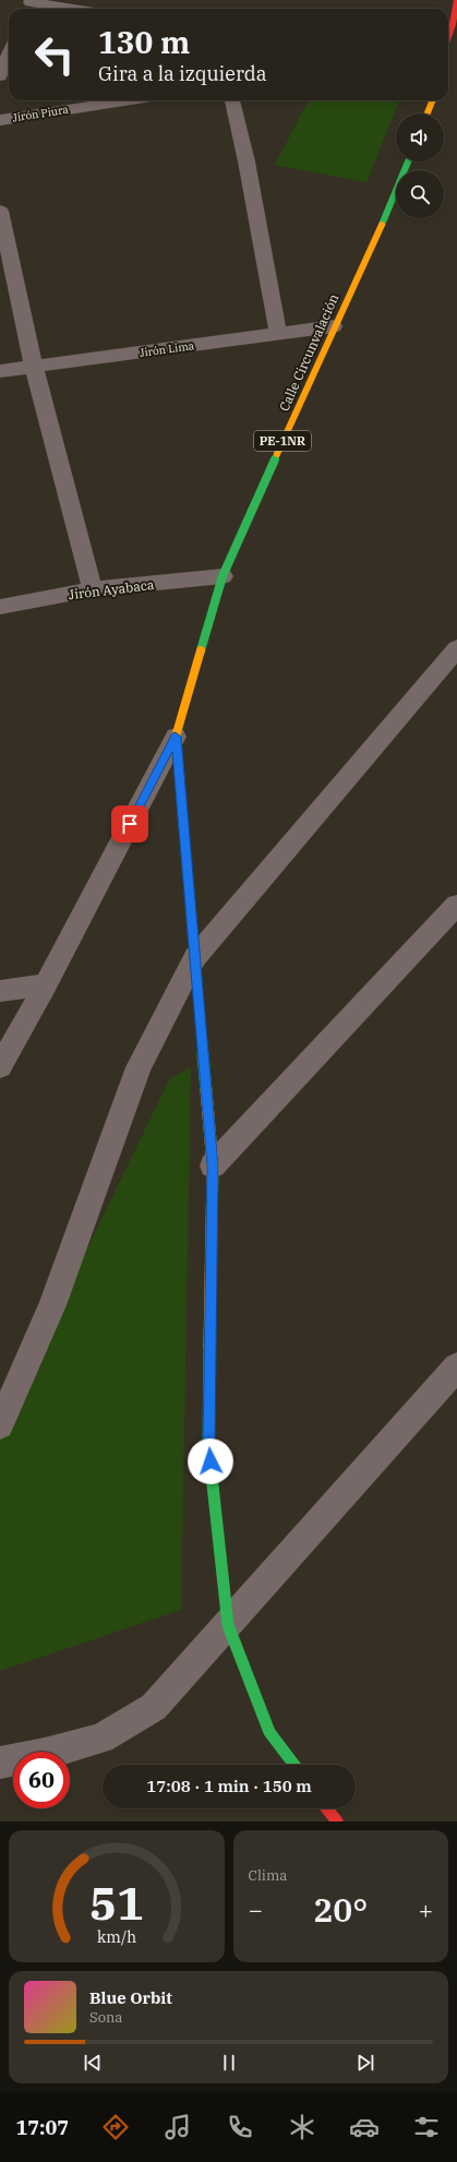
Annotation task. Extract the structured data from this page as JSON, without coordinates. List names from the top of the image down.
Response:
{
  "streets": {
    "main road": ["Calle Circunvalación", "PE-1NR"],
    "street": ["Jirón Piura", "Jirón Lima", "Jirón Ayabaca"]
  },
  "crossings": [
    ["Jirón Lima", "Calle Circunvalación"],
    ["Calle Circunvalación", "PE-1NR"],
    ["Calle Circunvalación", "Jirón Ayabaca"]
  ],
  "page": {
    "turn": ["130 m", "Gira a la izquierda"],
    "limit": "60",
    "trip": "17:08 · 1 min · 150 m",
    "tile": "Clima",
    "heat": ["−", "20°", "+"],
    "song": ["Blue Orbit", "Sona"],
    "tabs": "17:07",
    "gauge": ["51", "km/h"]
  }
}
